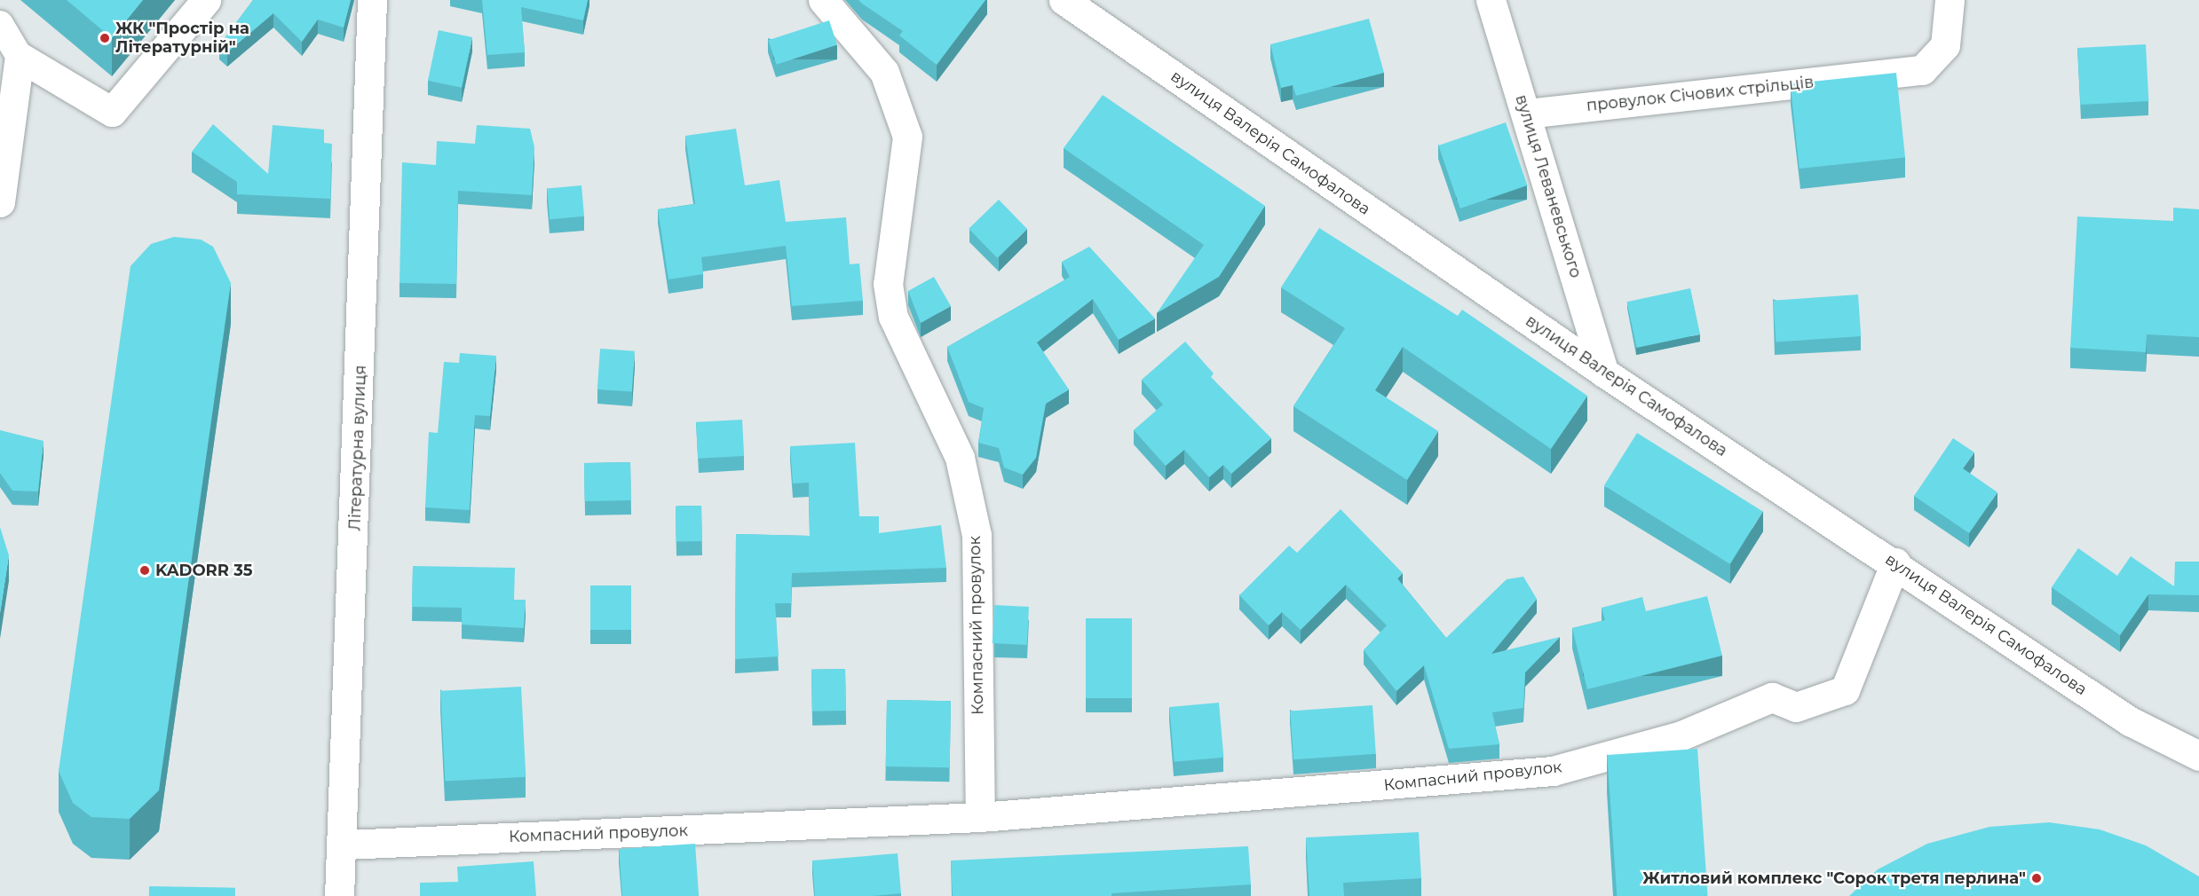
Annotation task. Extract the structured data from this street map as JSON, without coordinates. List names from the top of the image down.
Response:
{
  "streets": {
    "street": [
      "провулок Січових стрільців",
      "вулиця Валерія Самофалова",
      "вулиця Леваневського",
      "Літературна вулиця",
      "Компасний провулок"
    ]
  },
  "crossings": [
    ["провулок Січових стрільців", "вулиця Леваневського"],
    ["вулиця Валерія Самофалова", "вулиця Леваневського"],
    ["вулиця Валерія Самофалова", "Компасний провулок"],
    ["Літературна вулиця", "Компасний провулок"]
  ],
  "places": ["ЖК \"Простір на Літературній\"", "KADORR 35", "Житловий комплекс \"Сорок третя перлина\""]
}
